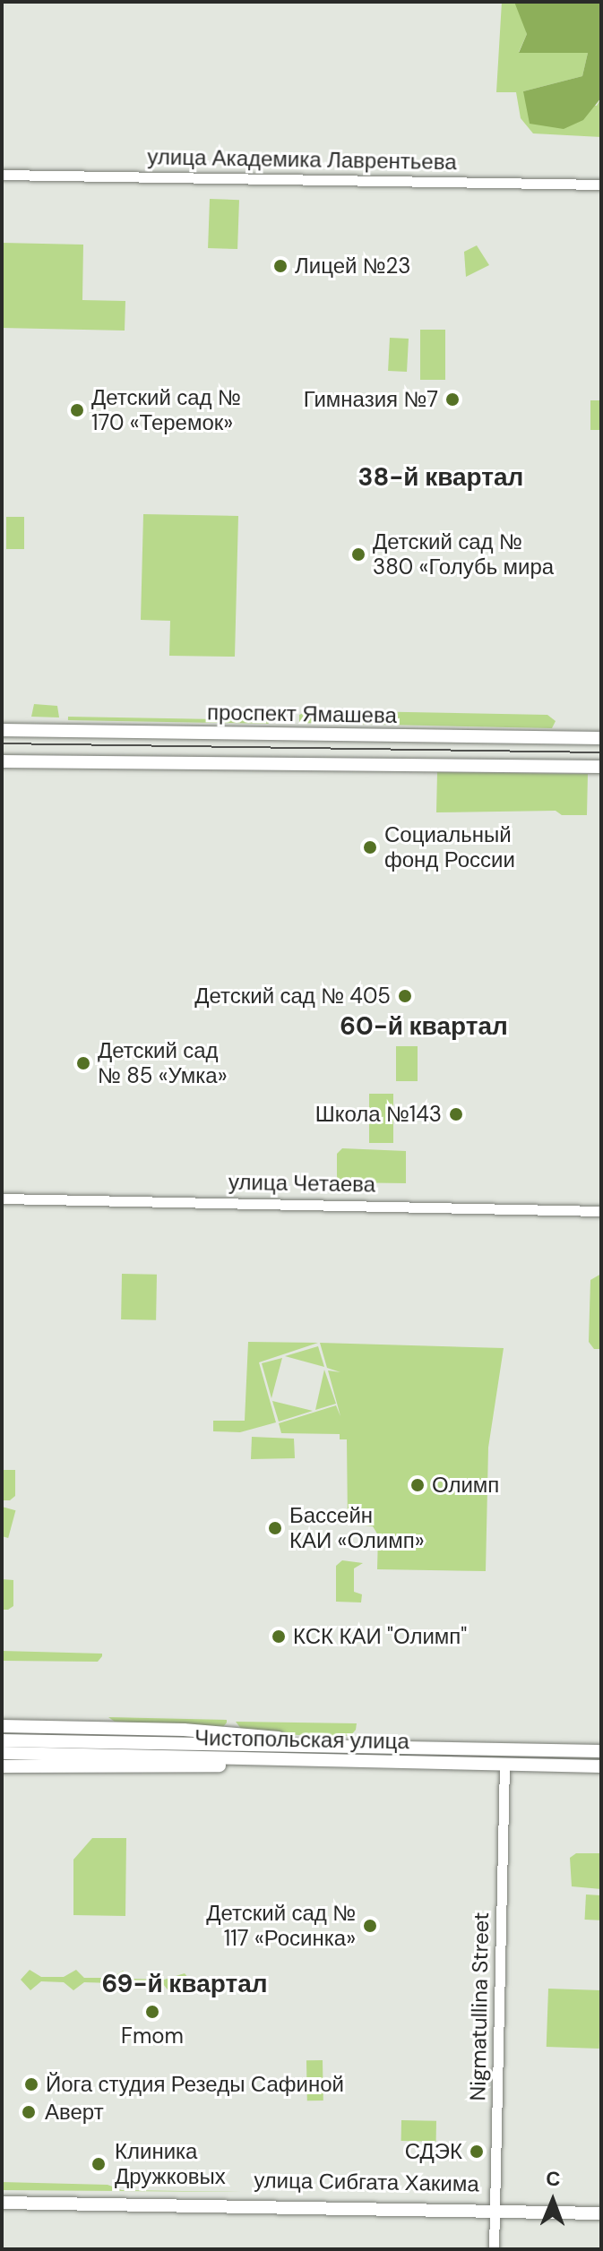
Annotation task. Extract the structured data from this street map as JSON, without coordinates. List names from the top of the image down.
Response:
{
  "streets": {
    "main road": ["проспект Ямашева", "Чистопольская улица", "улица Сибгата Хакима"],
    "street": ["улица Академика Лаврентьева", "улица Четаева", "Nigmatullina Street"]
  },
  "crossings": [
    ["Чистопольская улица", "Nigmatullina Street"],
    ["Nigmatullina Street", "улица Сибгата Хакима"]
  ],
  "districts": ["38-й квартал", "60-й квартал", "69-й квартал"],
  "places": [
    "Лицей №23",
    "Гимназия №7",
    "Детский сад № 170 «Теремок»",
    "Детский сад № 380 «Голубь мира",
    "Социальный фонд России",
    "Детский сад № 405",
    "Детский сад № 85 «Умка»",
    "Школа №143",
    "Олимп",
    "Бассейн КАИ «Олимп»",
    "КСК КАИ \"Олимп\"",
    "Детский сад № 117 «Росинка»",
    "Fmom",
    "Йога студия Резеды Сафиной",
    "Аверт",
    "СДЭК",
    "Клиника Дружковых"
  ],
  "north": "top"
}
